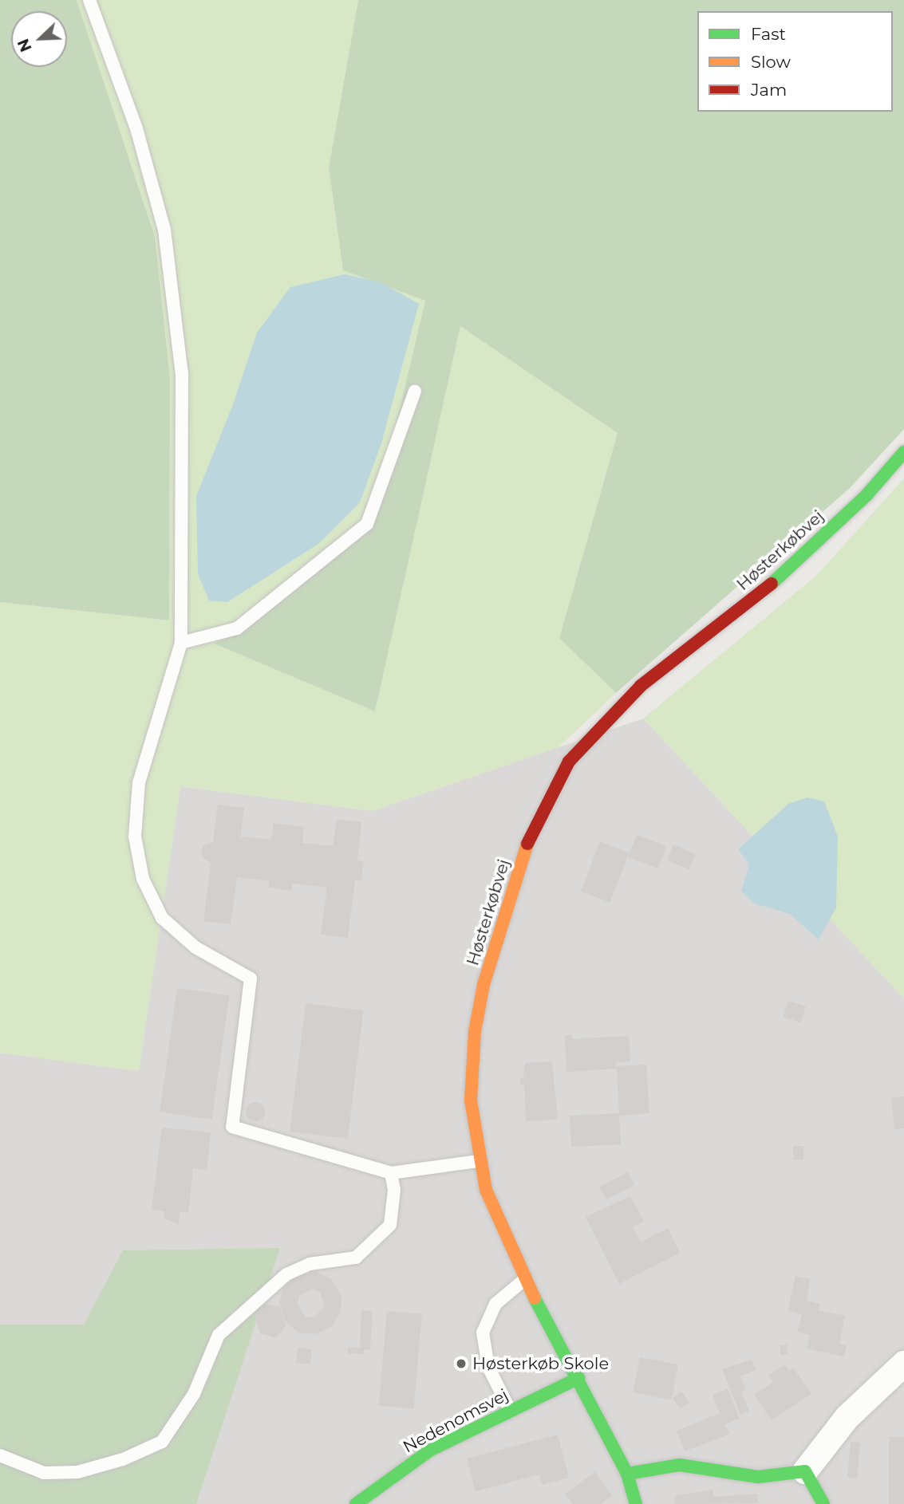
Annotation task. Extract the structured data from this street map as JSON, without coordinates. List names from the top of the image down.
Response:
{
  "streets": {
    "street": ["Høsterkøbvej", "Nedenomsvej"]
  },
  "crossings": [
    ["Høsterkøbvej", "Nedenomsvej"]
  ],
  "places": ["Høsterkøb Skole"],
  "legend": ["Fast", "Slow", "Jam"],
  "north": "bottom left"
}
